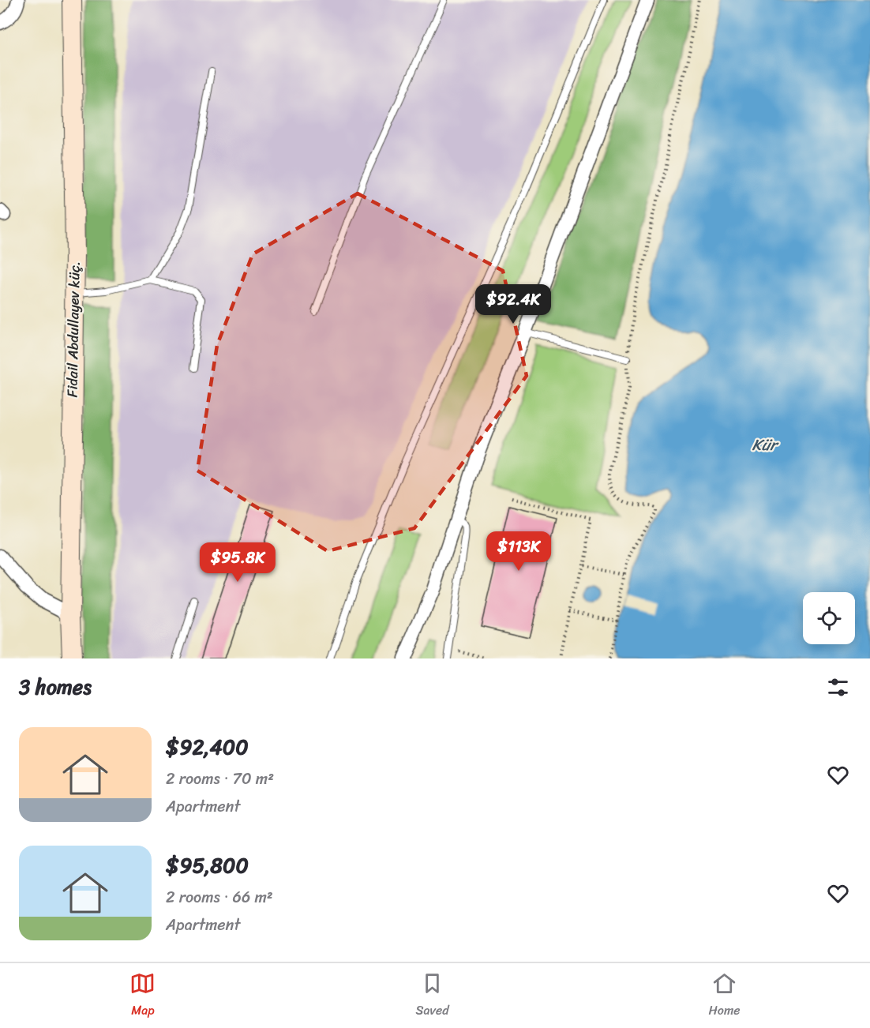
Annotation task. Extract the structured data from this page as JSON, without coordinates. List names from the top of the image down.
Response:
{
  "streets": {
    "street": ["Fidail Abdullayev küç."]
  },
  "water": ["Kür"],
  "page": {
    "price": ["$92.4K", "$113K", "$95.8K"],
    "heading": "3 homes",
    "list": [
      {
        "name": "$92,400",
        "note": "2 rooms · 70 m² · Apartment"
      },
      {
        "name": "$95,800",
        "note": "2 rooms · 66 m² · Apartment"
      }
    ],
    "tabs": ["Map", "Saved", "Home"]
  }
}
